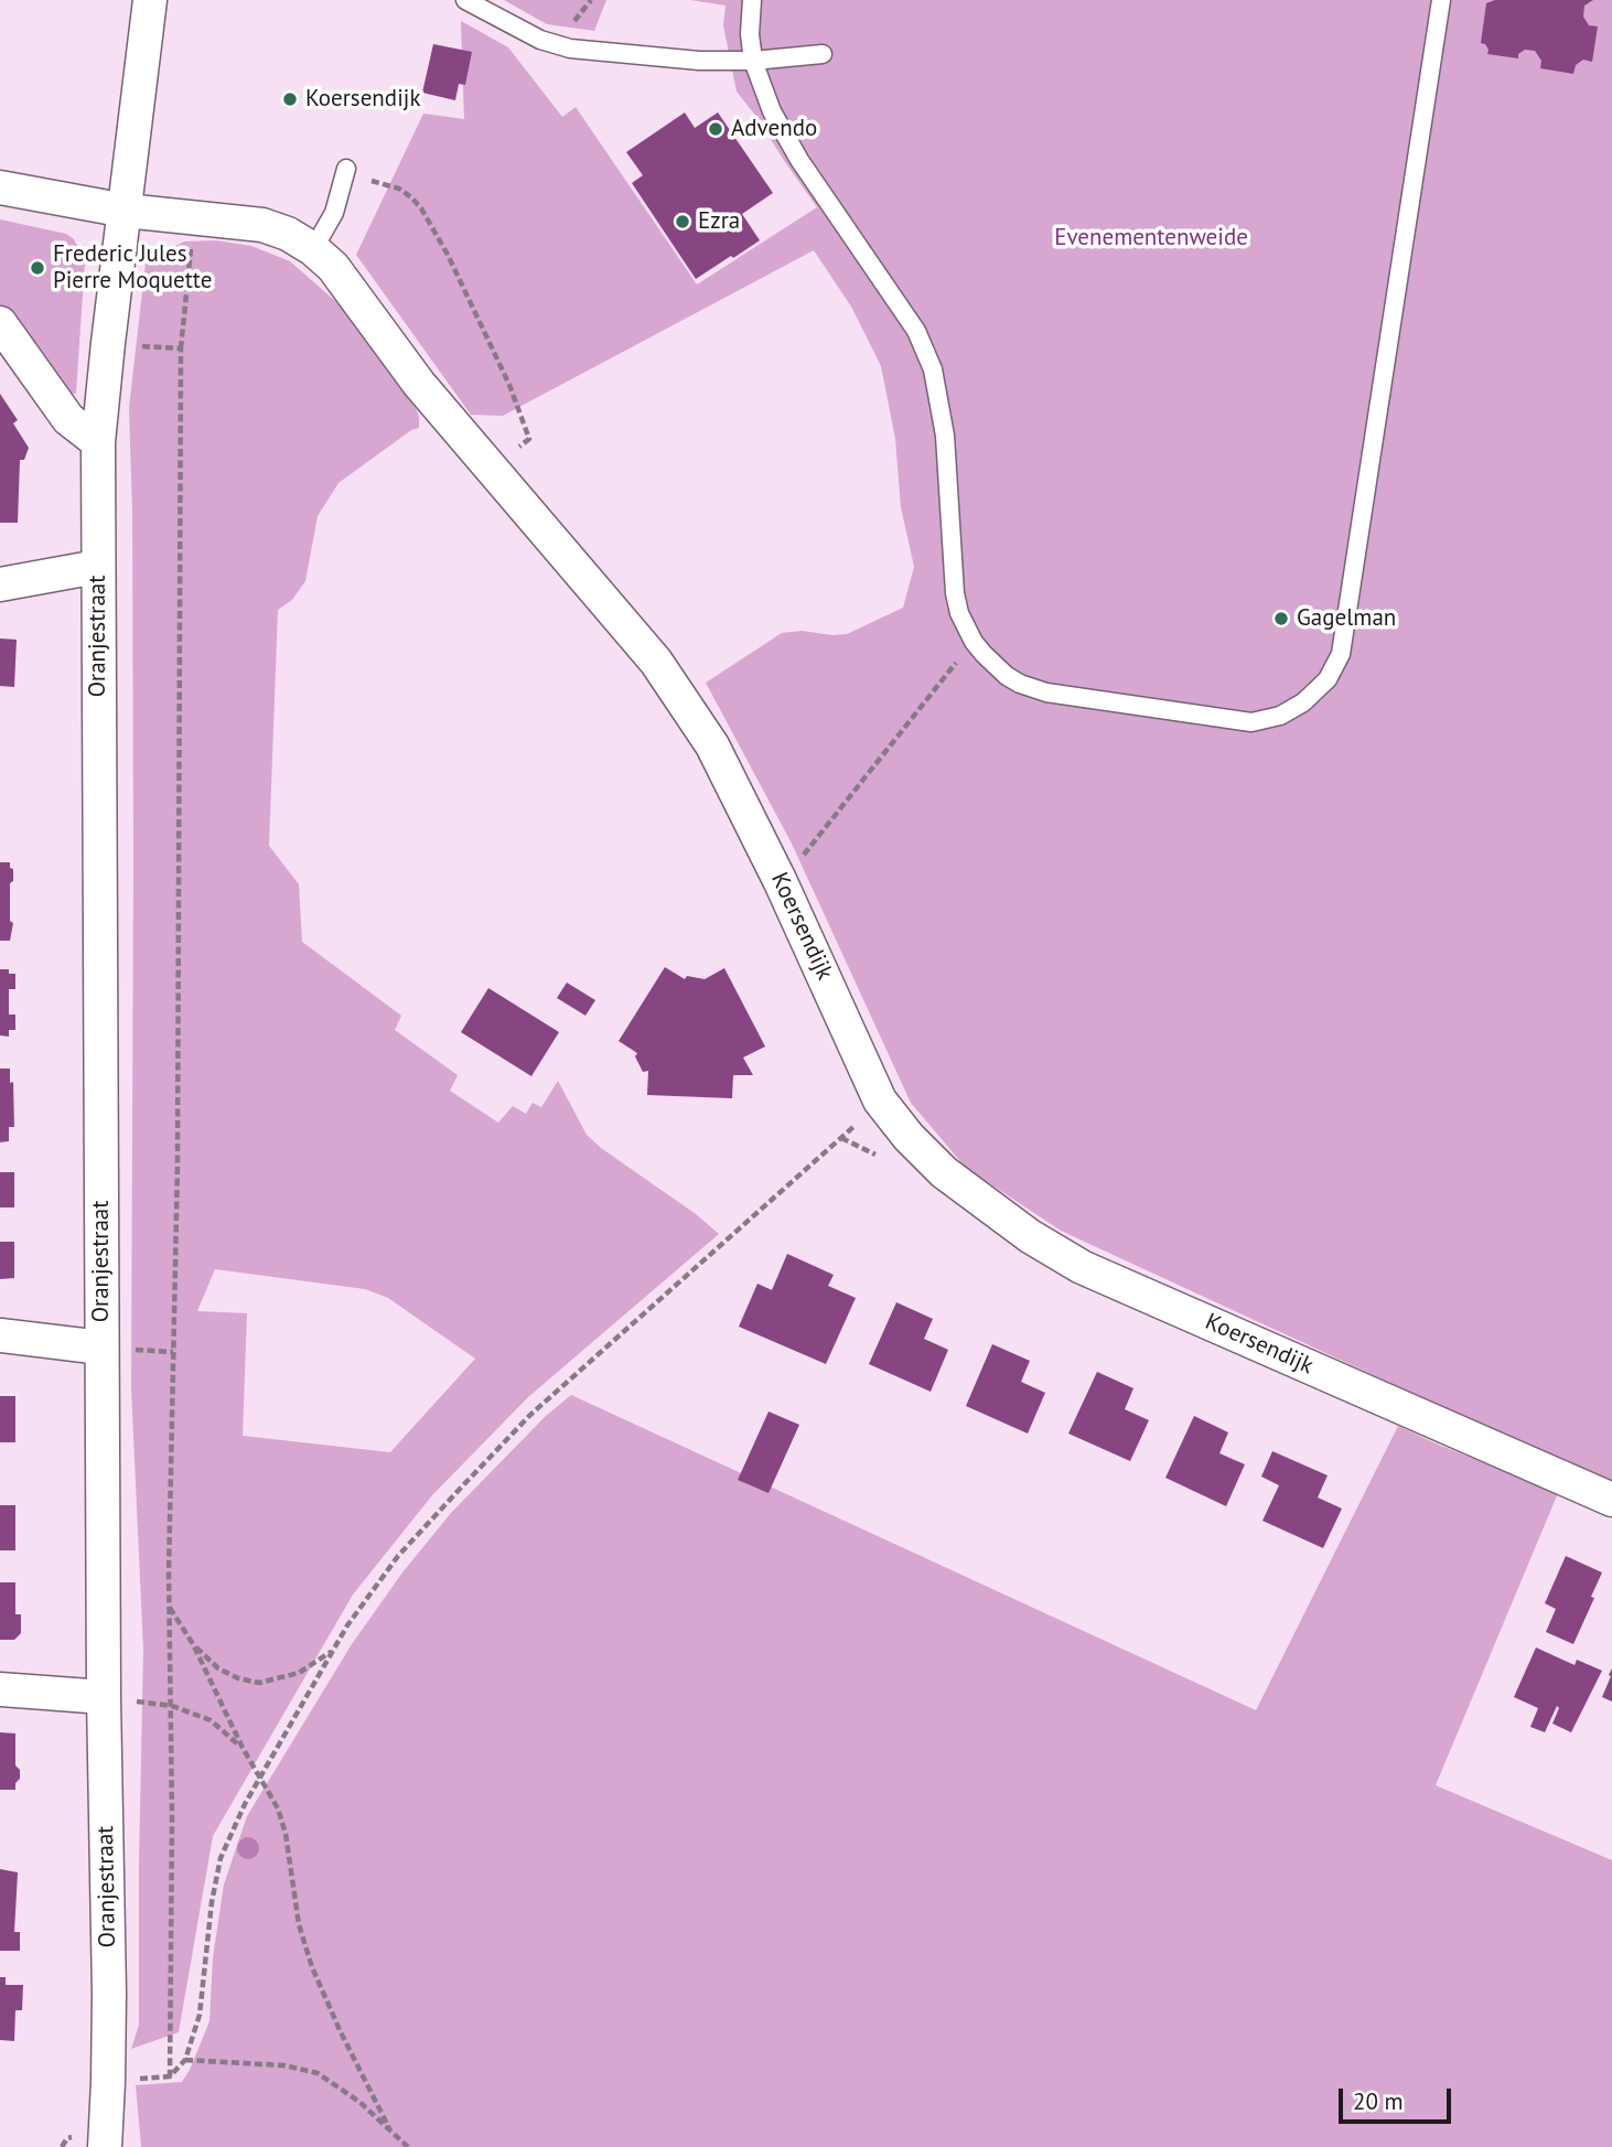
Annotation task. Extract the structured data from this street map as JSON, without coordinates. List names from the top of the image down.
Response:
{
  "streets": {
    "street": ["Oranjestraat", "Koersendijk"]
  },
  "crossings": [
    ["Oranjestraat", "Koersendijk"]
  ],
  "parks": ["Evenementenweide"],
  "places": [
    "Koersendijk",
    "Advendo",
    "Ezra",
    "Frederic Jules Pierre Moquette",
    "Gagelman"
  ],
  "scale_bar": "20 m"
}
